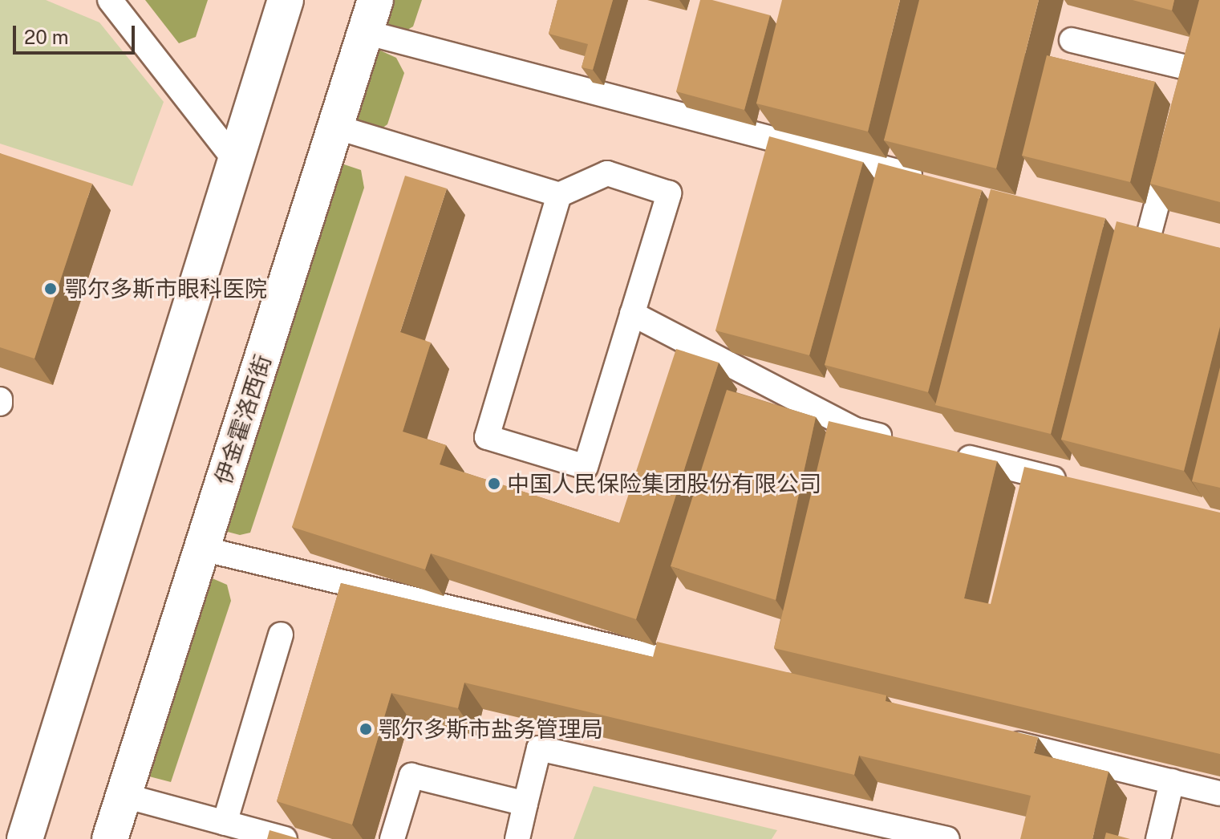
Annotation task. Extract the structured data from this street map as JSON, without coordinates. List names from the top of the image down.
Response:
{
  "streets": {
    "street": ["伊金霍洛西街"]
  },
  "places": ["鄂尔多斯市眼科医院", "中国人民保险集团股份有限公司", "鄂尔多斯市盐务管理局"],
  "scale_bar": "20 m"
}
